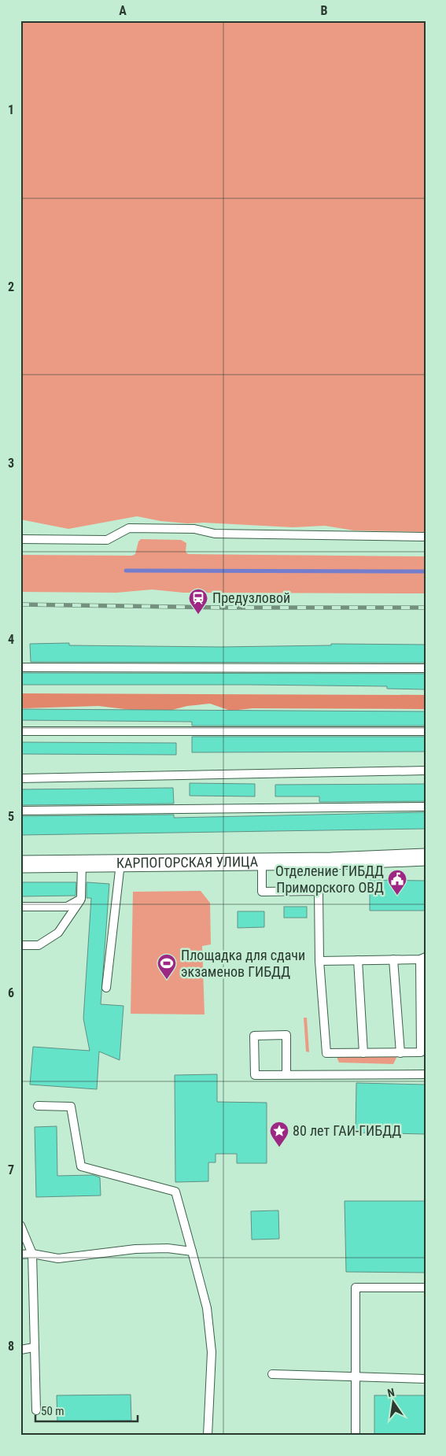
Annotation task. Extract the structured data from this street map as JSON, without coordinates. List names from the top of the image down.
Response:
{
  "streets": {
    "street": ["КАРПОГОРСКАЯ УЛИЦА"]
  },
  "places": {
    "station": ["Предузловой"],
    "public building": ["Отделение ГИБДД Приморского ОВД"],
    "sports": ["Площадка для сдачи экзаменов ГИБДД"],
    "place": ["80 лет ГАИ-ГИБДД"]
  },
  "scale_bar": "50 m",
  "north": "top",
  "grid": {
    "columns": ["A", "B"],
    "rows": [
      "1",
      "2",
      "3",
      "4",
      "5",
      "6",
      "7",
      "8"
    ]
  }
}
